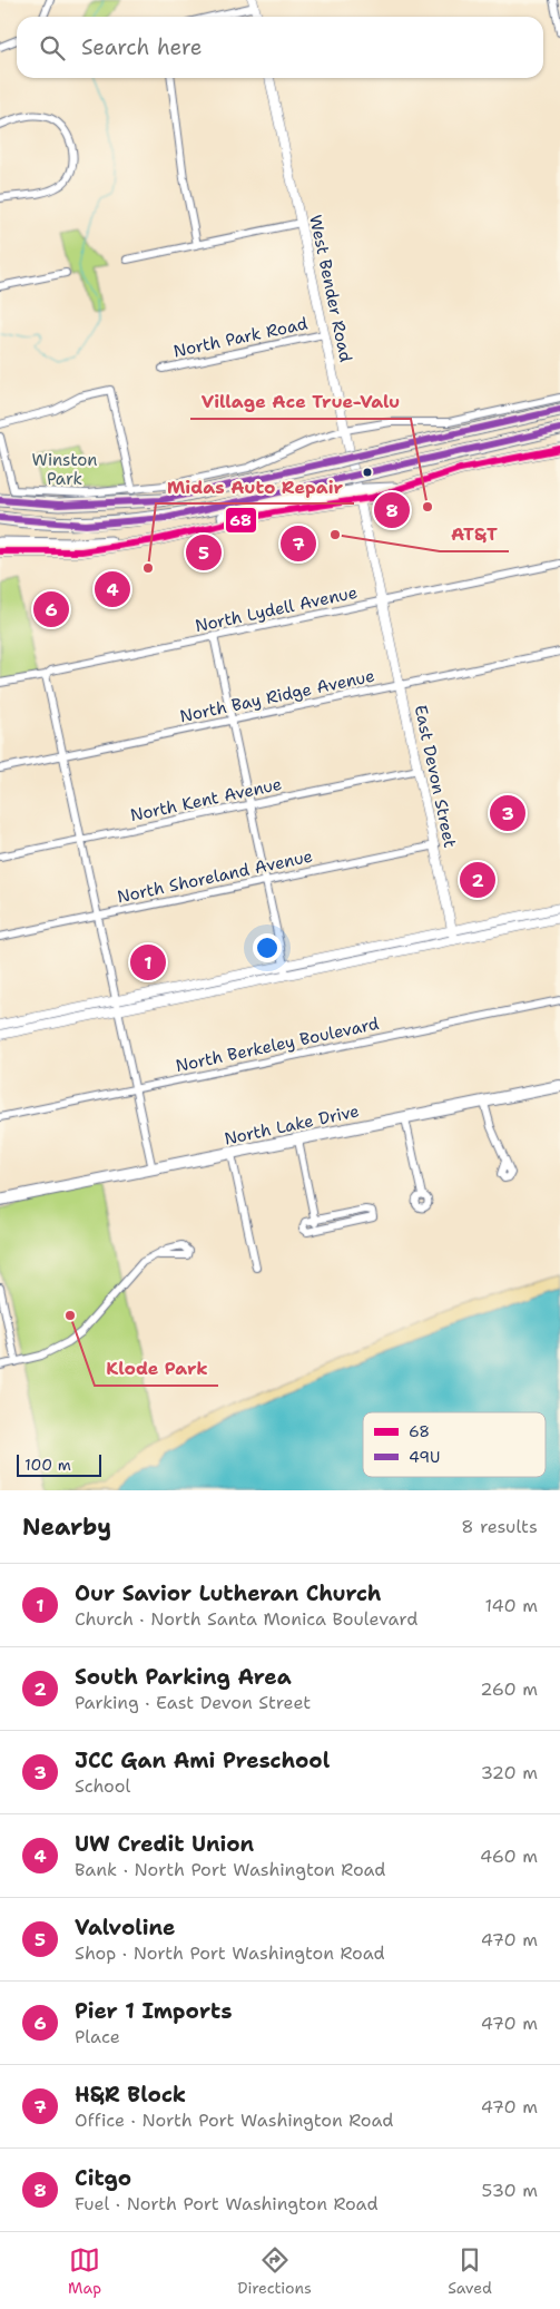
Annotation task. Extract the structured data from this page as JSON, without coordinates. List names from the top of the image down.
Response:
{
  "streets": {
    "main road": ["North Lake Drive"],
    "street": [
      "West Bender Road",
      "North Park Road",
      "North Lydell Avenue",
      "North Bay Ridge Avenue",
      "East Devon Street",
      "North Kent Avenue",
      "North Shoreland Avenue",
      "North Berkeley Boulevard"
    ]
  },
  "crossings": [
    ["West Bender Road", "North Park Road"],
    ["West Bender Road", "North Lydell Avenue"],
    ["West Bender Road", "East Devon Street"],
    ["North Lydell Avenue", "East Devon Street"],
    ["North Bay Ridge Avenue", "East Devon Street"],
    ["East Devon Street", "North Kent Avenue"],
    ["East Devon Street", "North Shoreland Avenue"]
  ],
  "parks": ["Winston Park"],
  "places": [
    "Village Ace True-Valu",
    "AT&T",
    "Midas Auto Repair",
    "Klode Park"
  ],
  "lines": ["transit line 49U", "transit line 68"],
  "legend": ["68", "49U"],
  "scale_bar": "100 m",
  "page": {
    "search": "Search here",
    "pins": [
      "8",
      "7",
      "5",
      "4",
      "6",
      "3",
      "2",
      "1"
    ],
    "scale": "100 m",
    "heading": ["Nearby", "8 results"],
    "list": [
      {
        "mark": "1",
        "name": "Our Savior Lutheran Church",
        "note": "Church · North Santa Monica Boulevard",
        "value": "140 m"
      },
      {
        "mark": "2",
        "name": "South Parking Area",
        "note": "Parking · East Devon Street",
        "value": "260 m"
      },
      {
        "mark": "3",
        "name": "JCC Gan Ami Preschool",
        "note": "School",
        "value": "320 m"
      },
      {
        "mark": "4",
        "name": "UW Credit Union",
        "note": "Bank · North Port Washington Road",
        "value": "460 m"
      },
      {
        "mark": "5",
        "name": "Valvoline",
        "note": "Shop · North Port Washington Road",
        "value": "470 m"
      },
      {
        "mark": "6",
        "name": "Pier 1 Imports",
        "note": "Place",
        "value": "470 m"
      },
      {
        "mark": "7",
        "name": "H&R Block",
        "note": "Office · North Port Washington Road",
        "value": "470 m"
      },
      {
        "mark": "8",
        "name": "Citgo",
        "note": "Fuel · North Port Washington Road",
        "value": "530 m"
      }
    ],
    "nav": ["Map", "Directions", "Saved"]
  }
}
